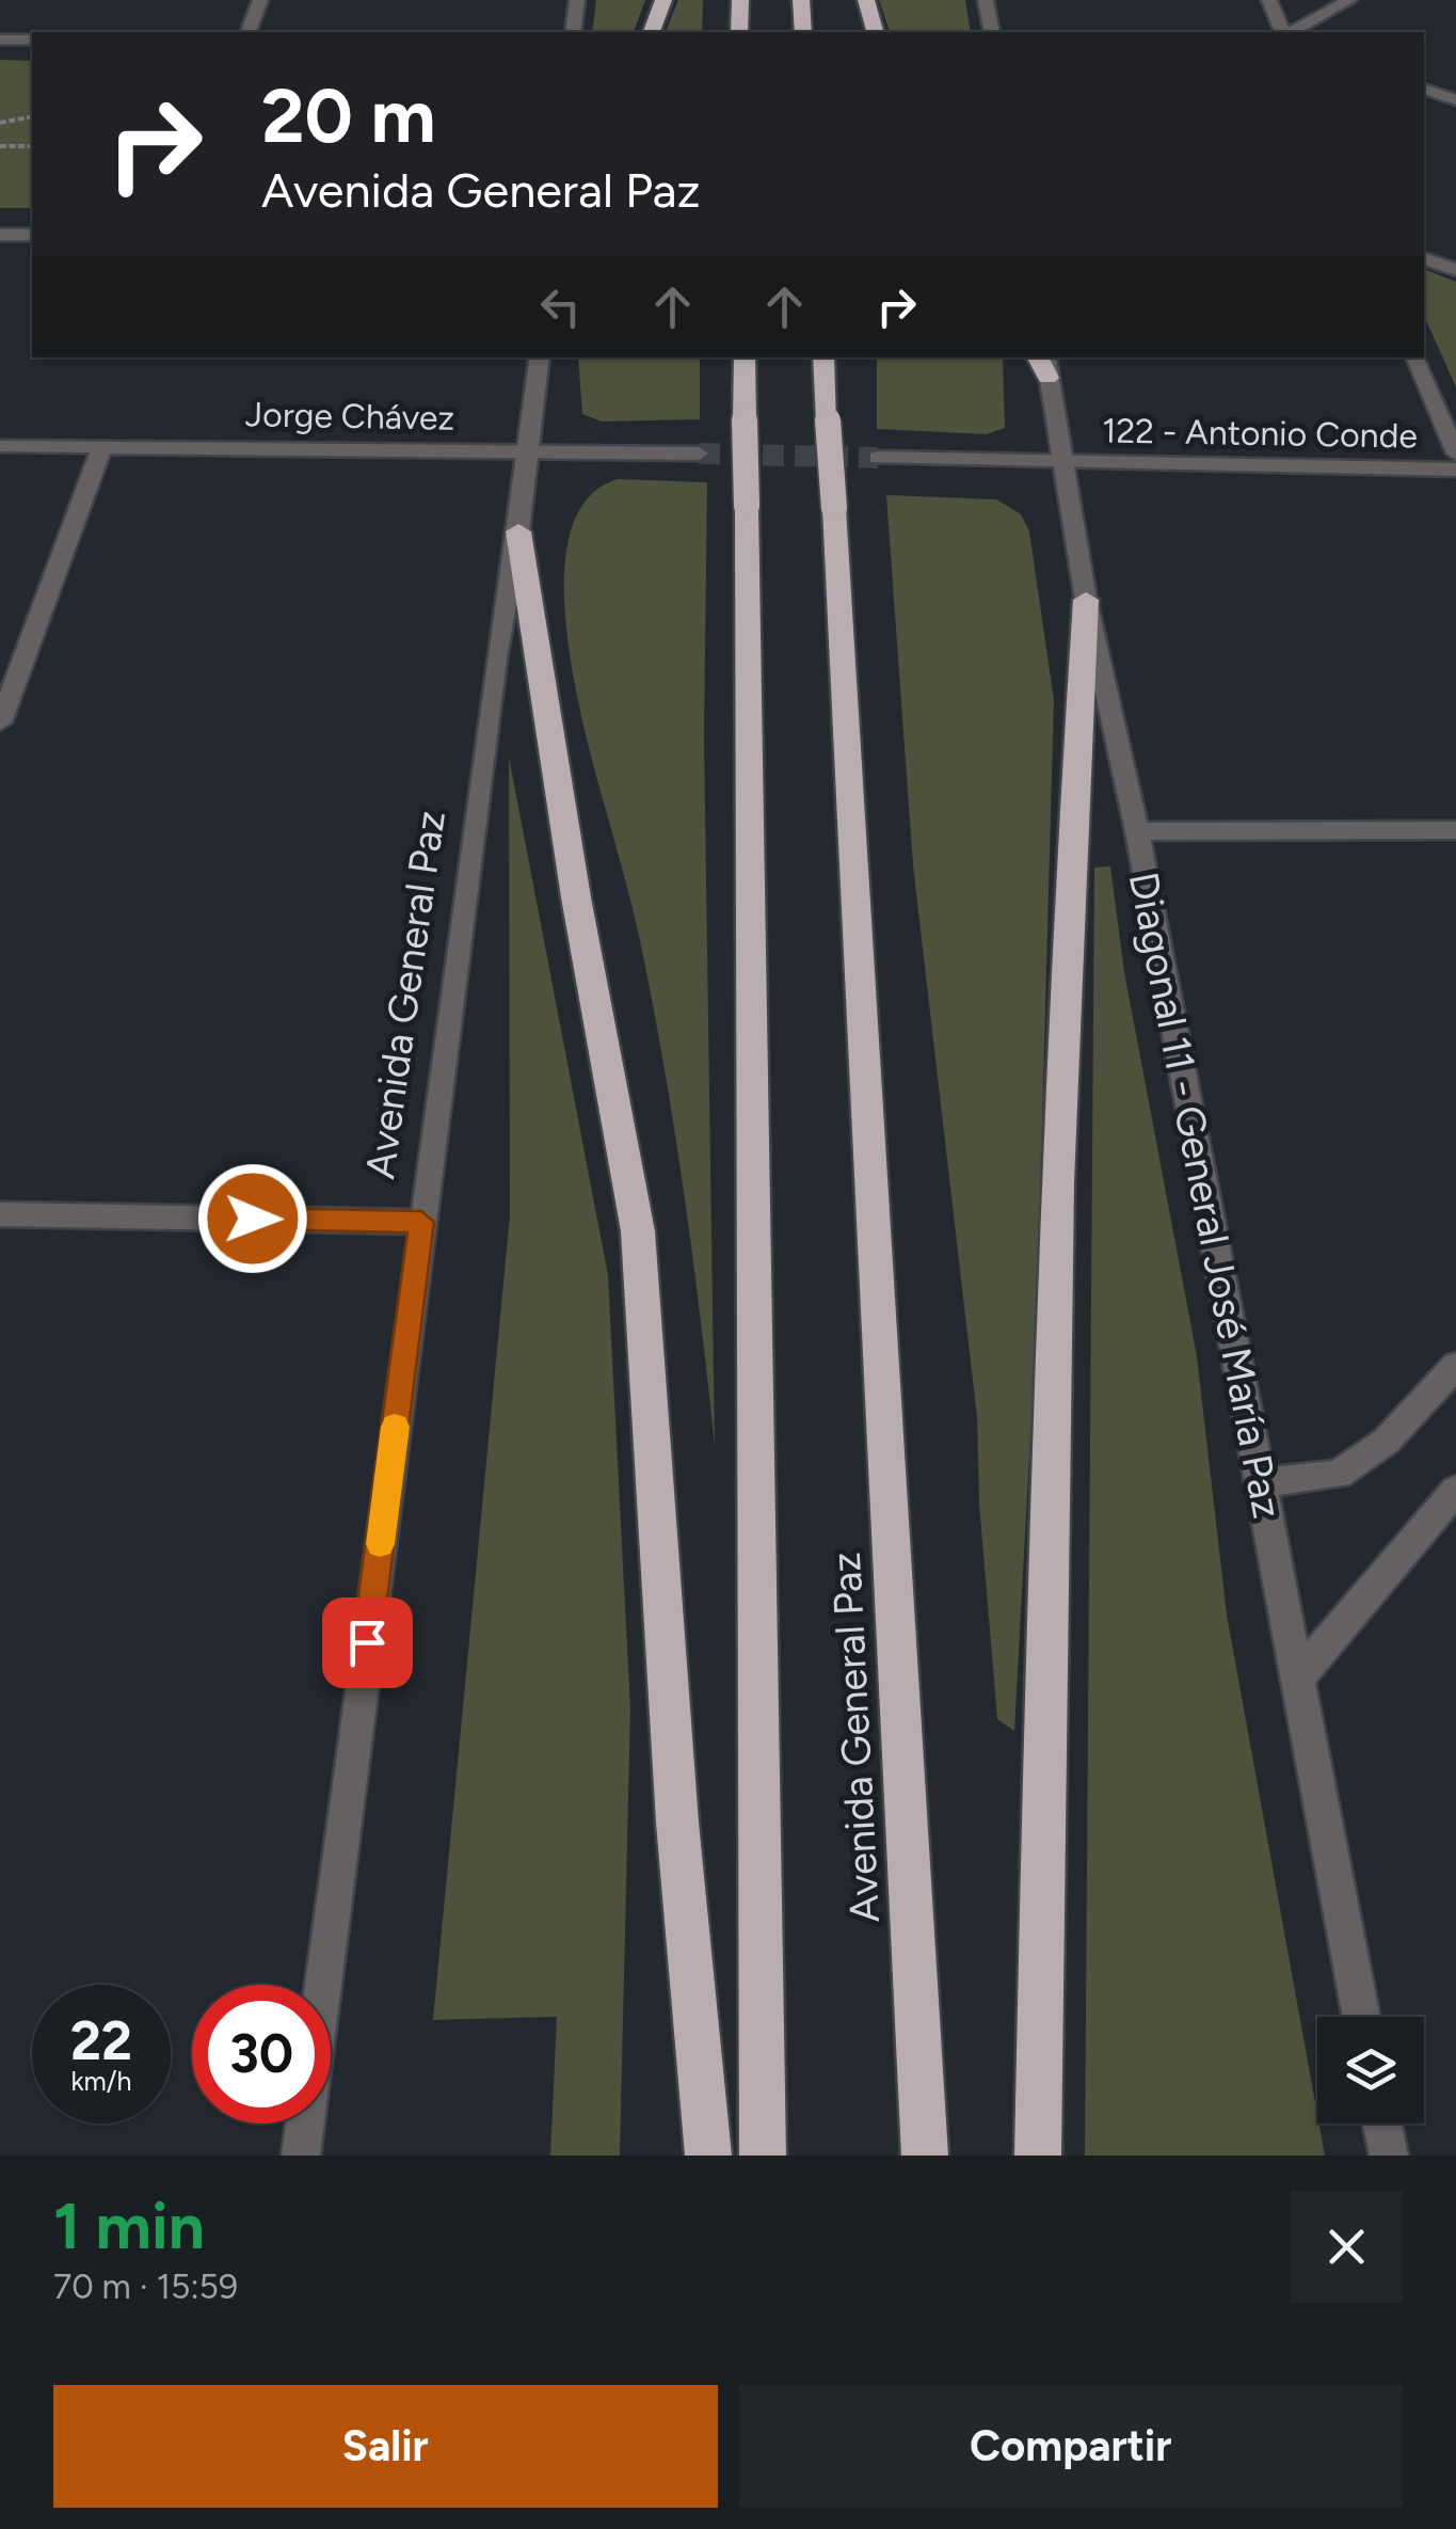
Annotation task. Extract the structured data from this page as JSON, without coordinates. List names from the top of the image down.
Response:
{
  "streets": {
    "highway": ["Avenida General Paz"],
    "street": ["Jorge Chávez", "122 - Antonio Conde", "Diagonal 11 - General José María Paz"]
  },
  "crossings": [
    ["Jorge Chávez", "Avenida General Paz"],
    ["122 - Antonio Conde", "Diagonal 11 - General José María Paz"]
  ],
  "page": {
    "turn": ["20 m", "Avenida General Paz"],
    "speed": "22 km/h",
    "limit": "30",
    "heading": ["1 min", "70 m · 15:59"],
    "buttons": ["Salir", "Compartir"]
  }
}
